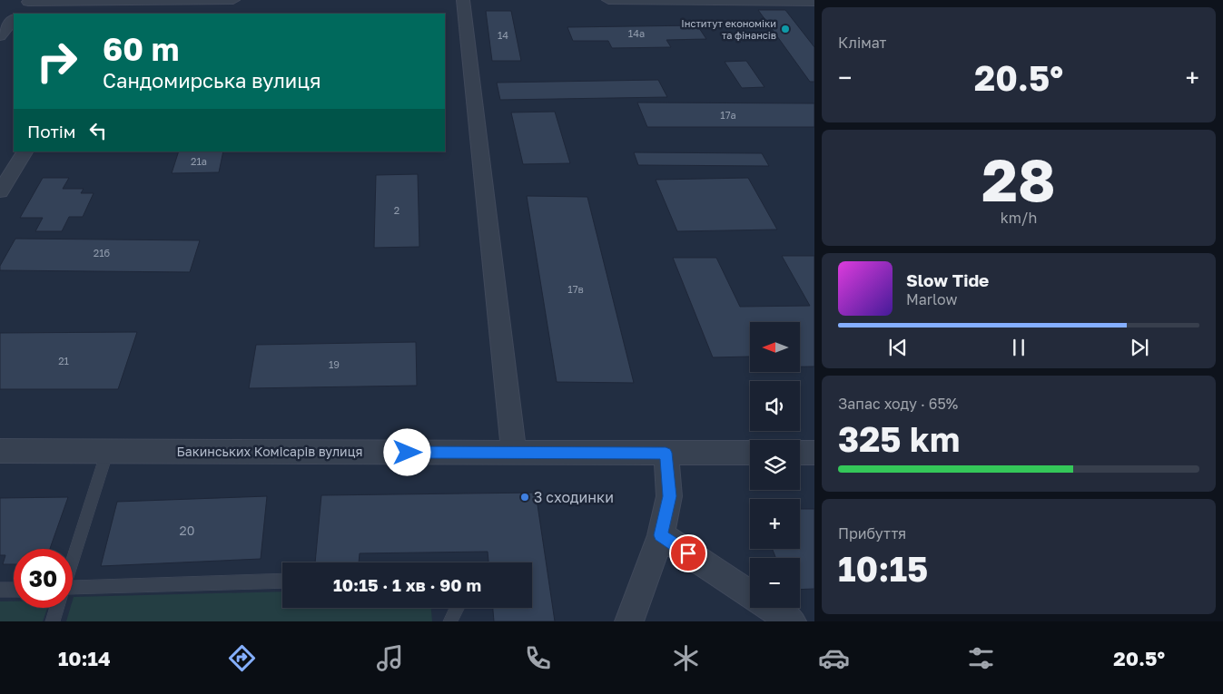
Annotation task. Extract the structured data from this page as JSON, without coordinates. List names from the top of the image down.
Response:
{
  "streets": {
    "street": ["Бакинських Комісарів вулиця"]
  },
  "places": ["Інститут економіки та фінансів", "3 сходинки"],
  "house_numbers": [
    "14а",
    "14",
    "17а",
    "21а",
    "2",
    "21б",
    "17в",
    "21",
    "19",
    "20"
  ],
  "north": "left",
  "page": {
    "tile": [
      "Клімат",
      ["28", "km/h"],
      ["Запас ходу · 65%", "325 km"],
      ["Прибуття", "10:15"]
    ],
    "turn": ["60 m", "Сандомирська вулиця"],
    "heat": ["−", "20.5°", "+"],
    "then": "Потім",
    "song": ["Slow Tide", "Marlow"],
    "map_buttons": ["+", "−"],
    "limit": "30",
    "trip": "10:15 · 1 хв · 90 m",
    "tabs": ["10:14", "20.5°"]
  }
}
